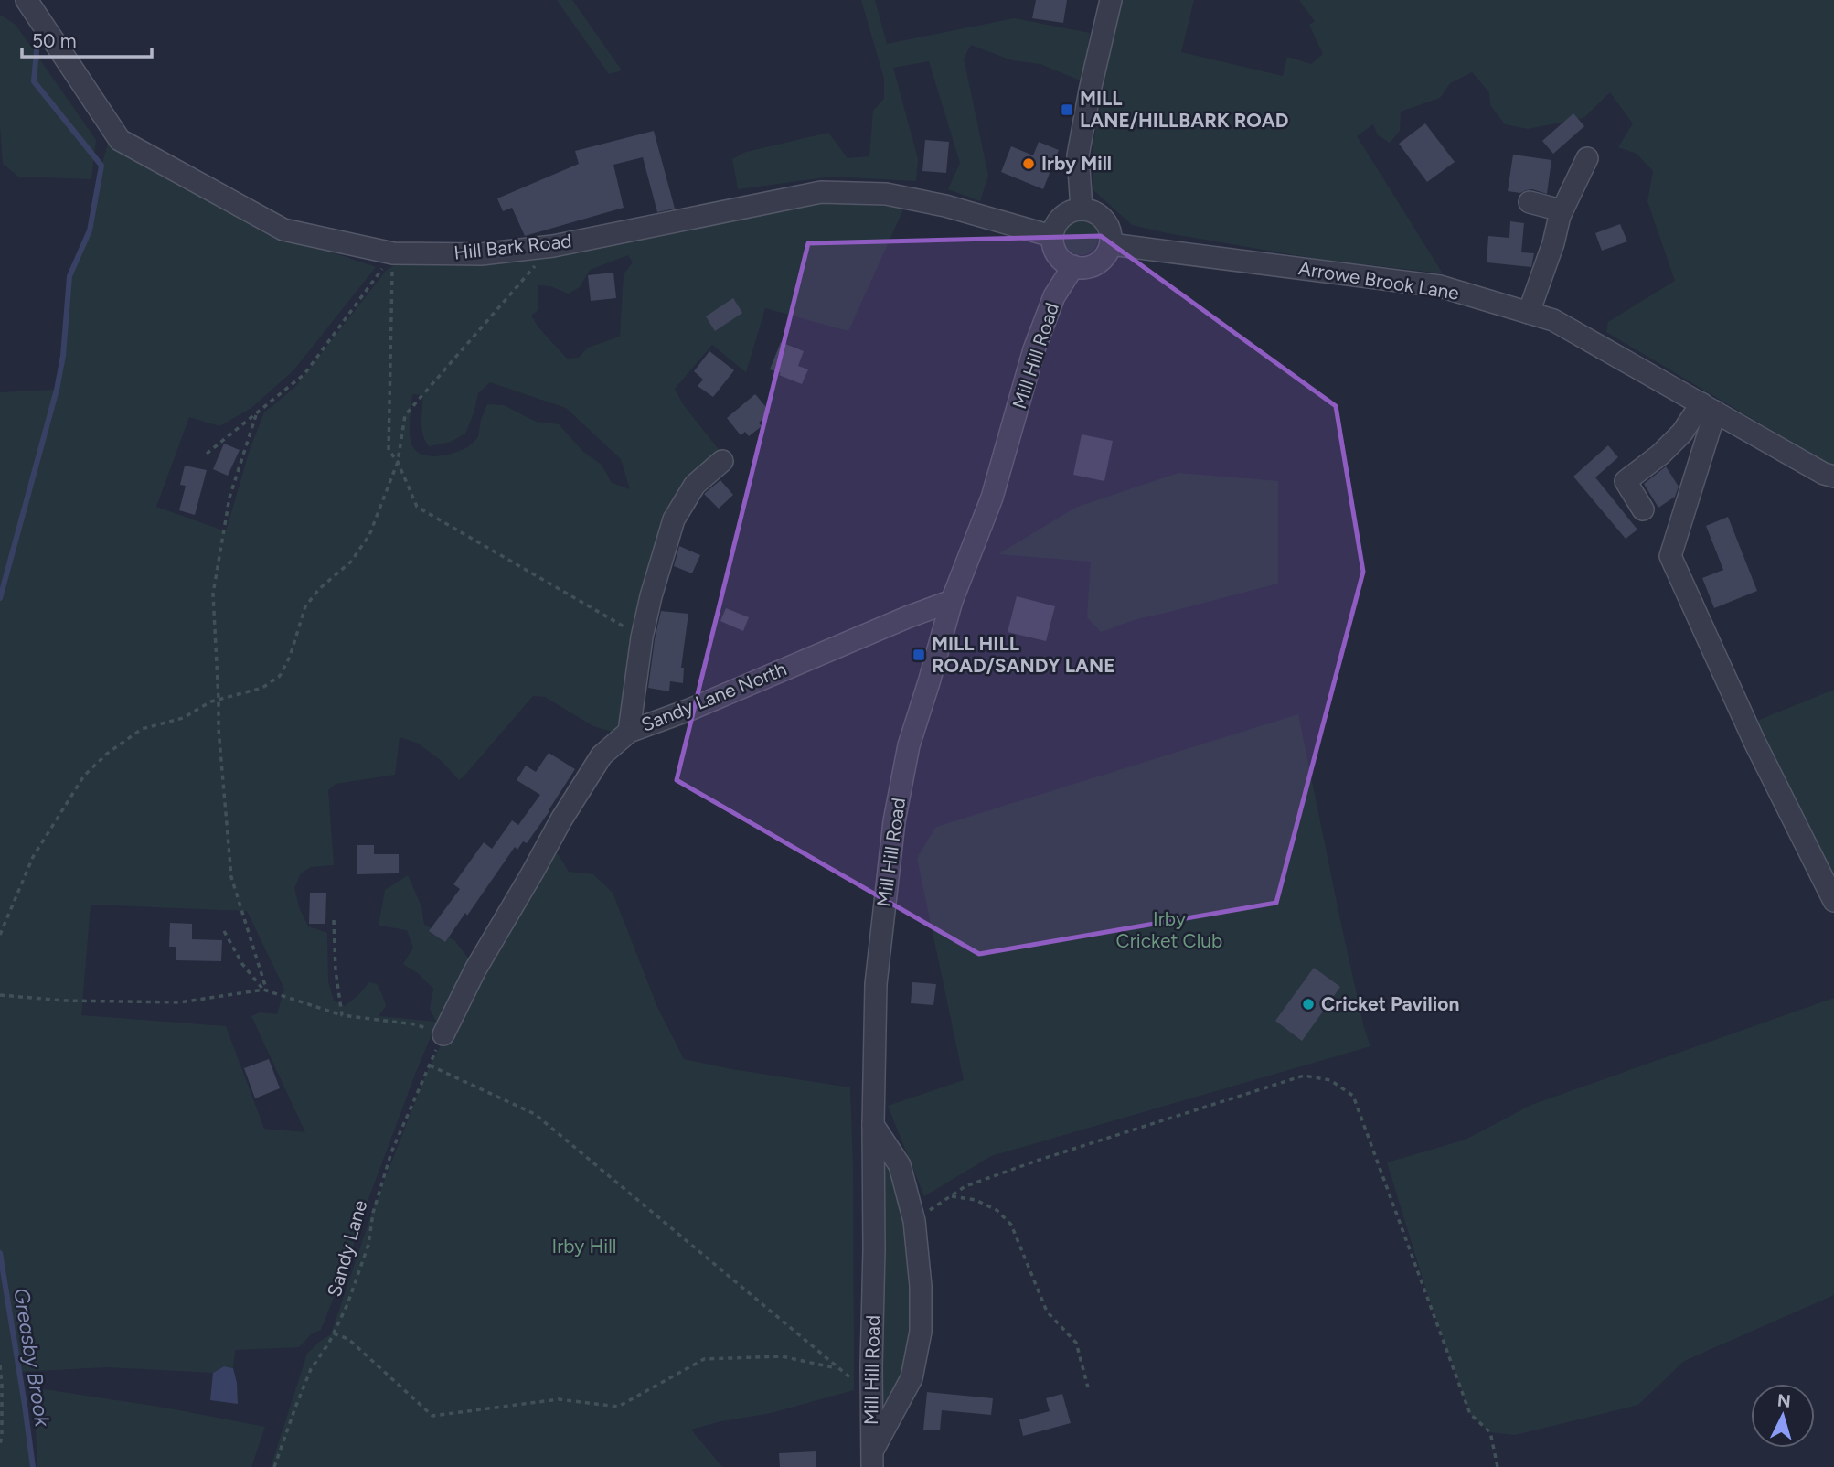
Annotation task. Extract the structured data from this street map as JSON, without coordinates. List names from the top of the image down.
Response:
{
  "streets": {
    "street": [
      "Hill Bark Road",
      "Arrowe Brook Lane",
      "Mill Hill Road",
      "Sandy Lane North"
    ],
    "path": ["Sandy Lane"]
  },
  "crossings": [
    ["Hill Bark Road", "Arrowe Brook Lane"],
    ["Hill Bark Road", "Mill Hill Road"],
    ["Arrowe Brook Lane", "Mill Hill Road"],
    ["Mill Hill Road", "Sandy Lane North"],
    ["Sandy Lane North", "Sandy Lane"]
  ],
  "water": ["Greasby Brook"],
  "parks": ["Irby Cricket Club", "Irby Hill"],
  "places": {
    "transit": ["MILL LANE/HILLBARK ROAD", "MILL HILL ROAD/SANDY LANE"],
    "other": ["Irby Mill", "Cricket Pavilion"]
  },
  "scale_bar": "50 m",
  "north": "top"
}
